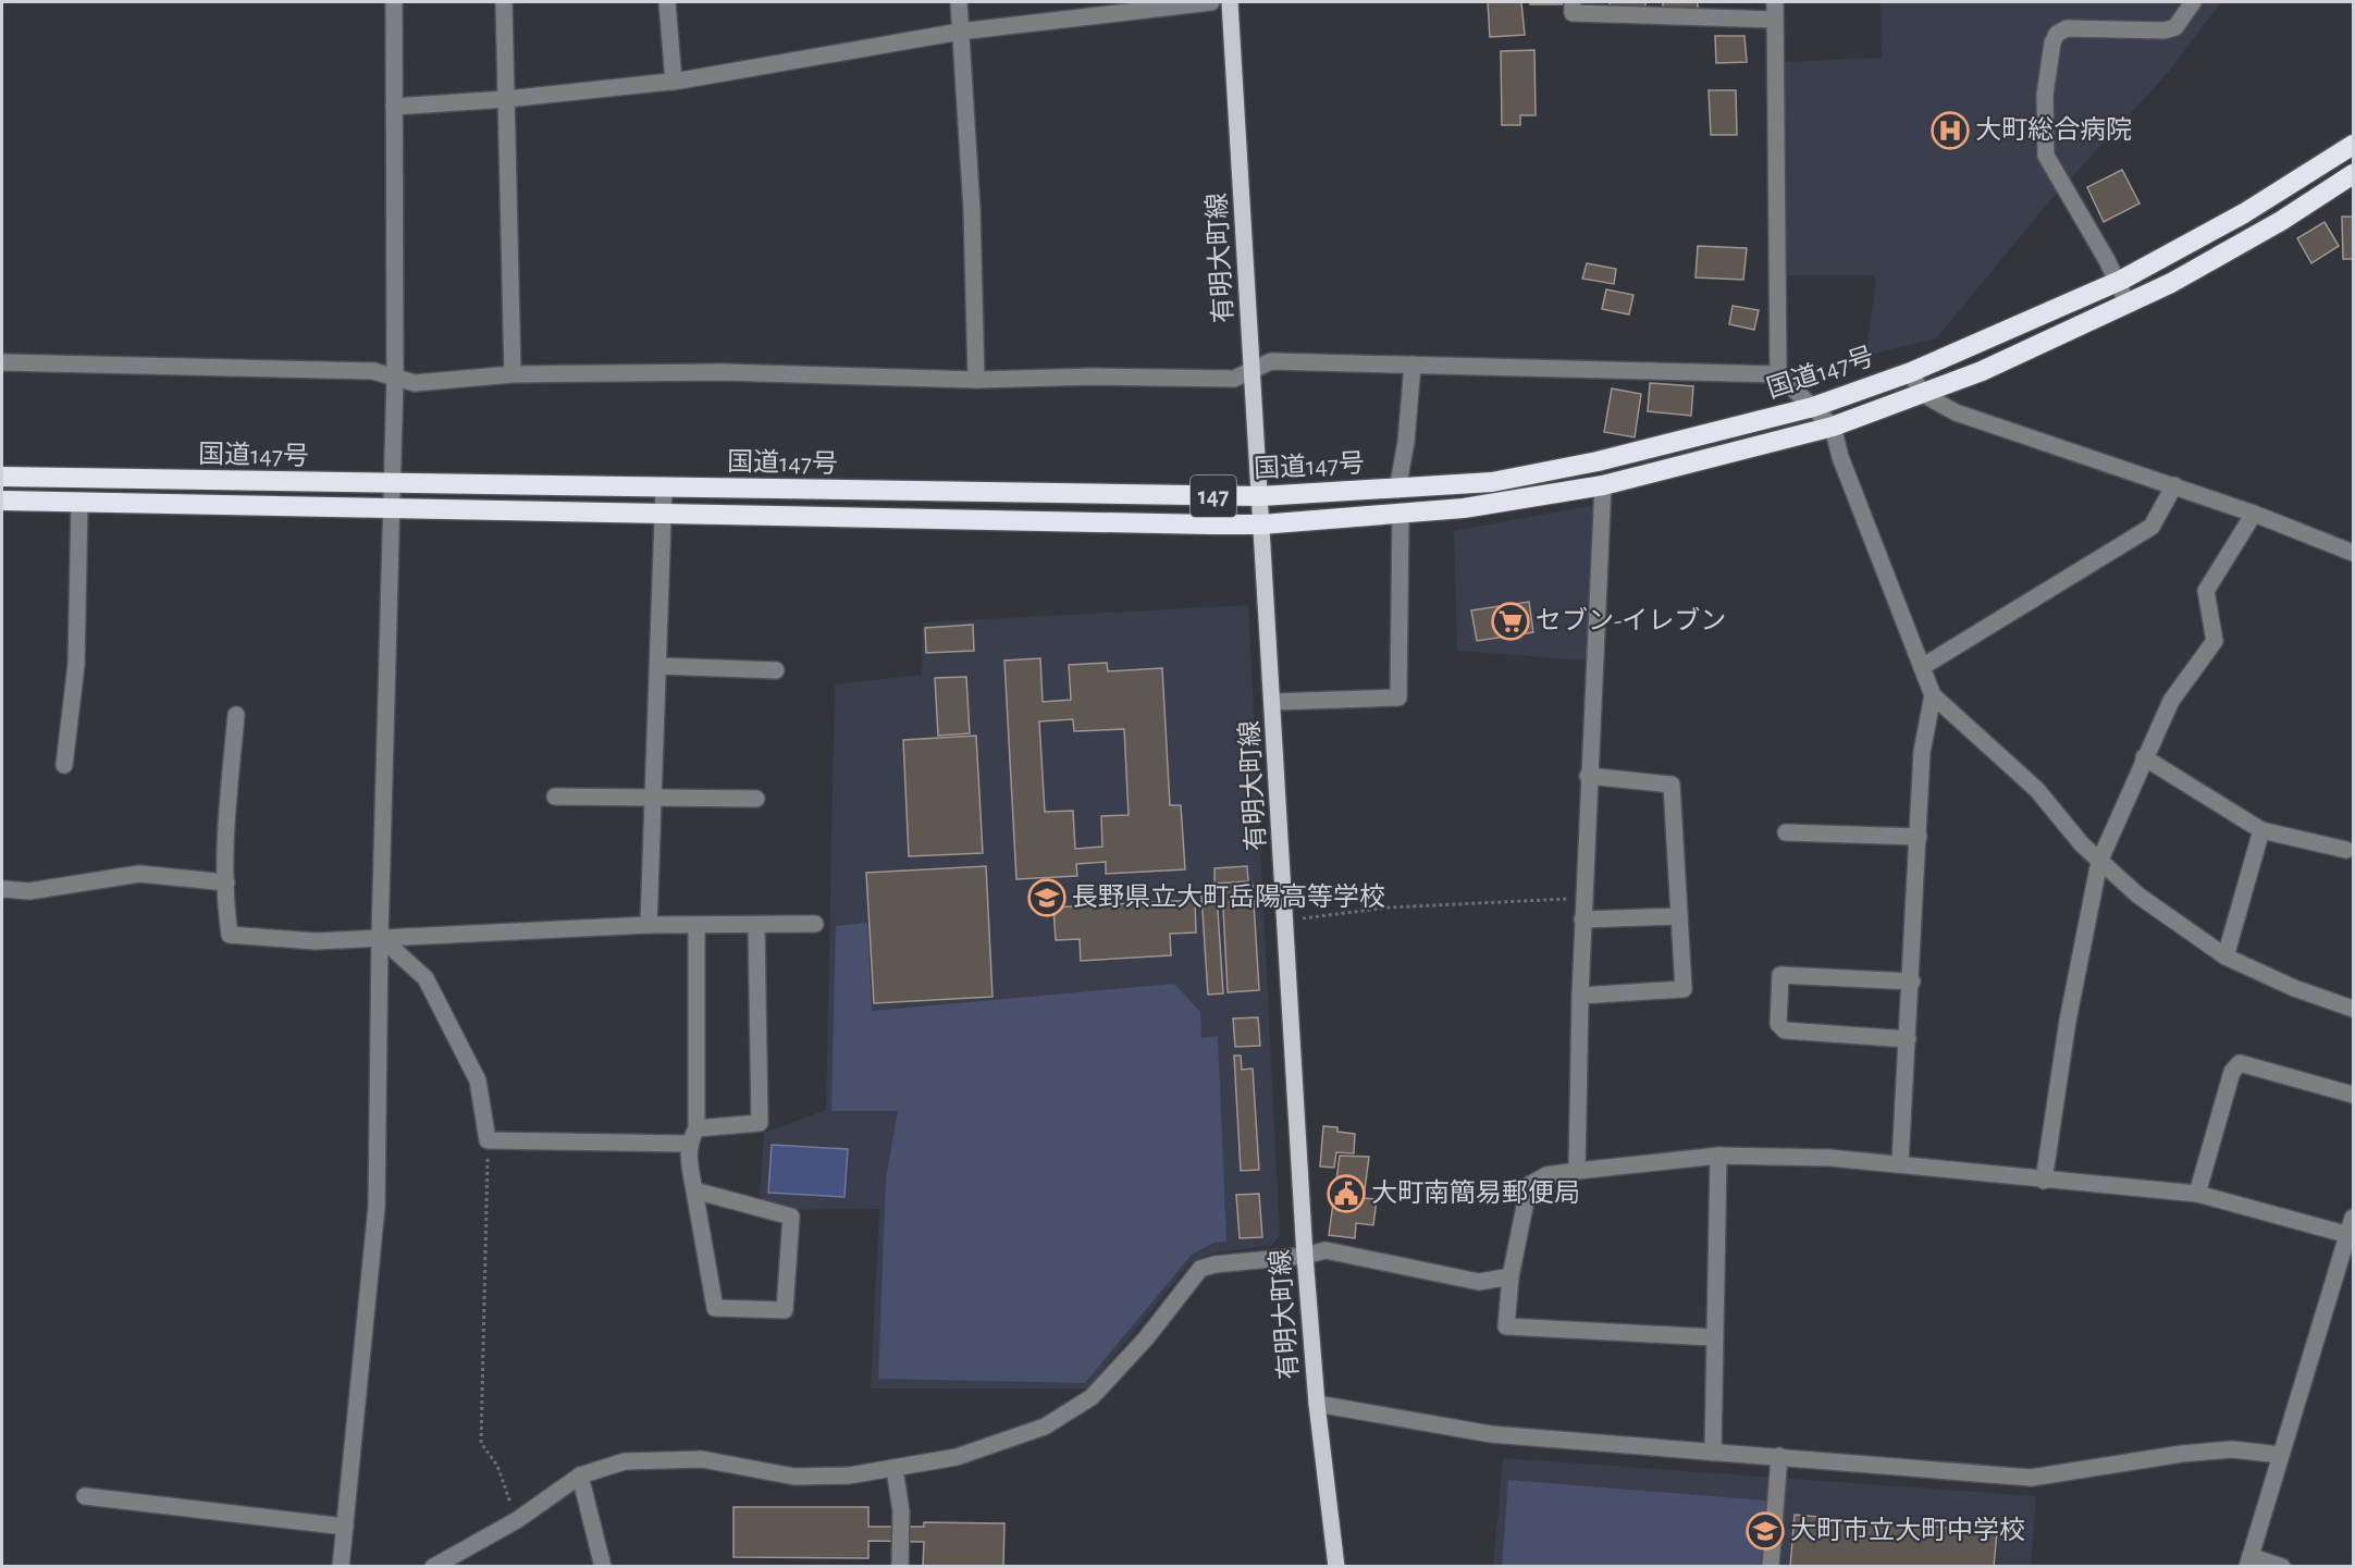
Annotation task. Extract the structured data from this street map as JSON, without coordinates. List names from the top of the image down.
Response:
{
  "streets": {
    "highway": ["国道147号", "147"],
    "main road": ["有明大町線"]
  },
  "crossings": [
    ["有明大町線", "国道147号"]
  ],
  "places": {
    "hospital": ["大町総合病院"],
    "supermarket": ["セブン-イレブン"],
    "school or university": ["長野県立大町岳陽高等学校", "大町市立大町中学校"],
    "public building": ["大町南簡易郵便局"]
  }
}
